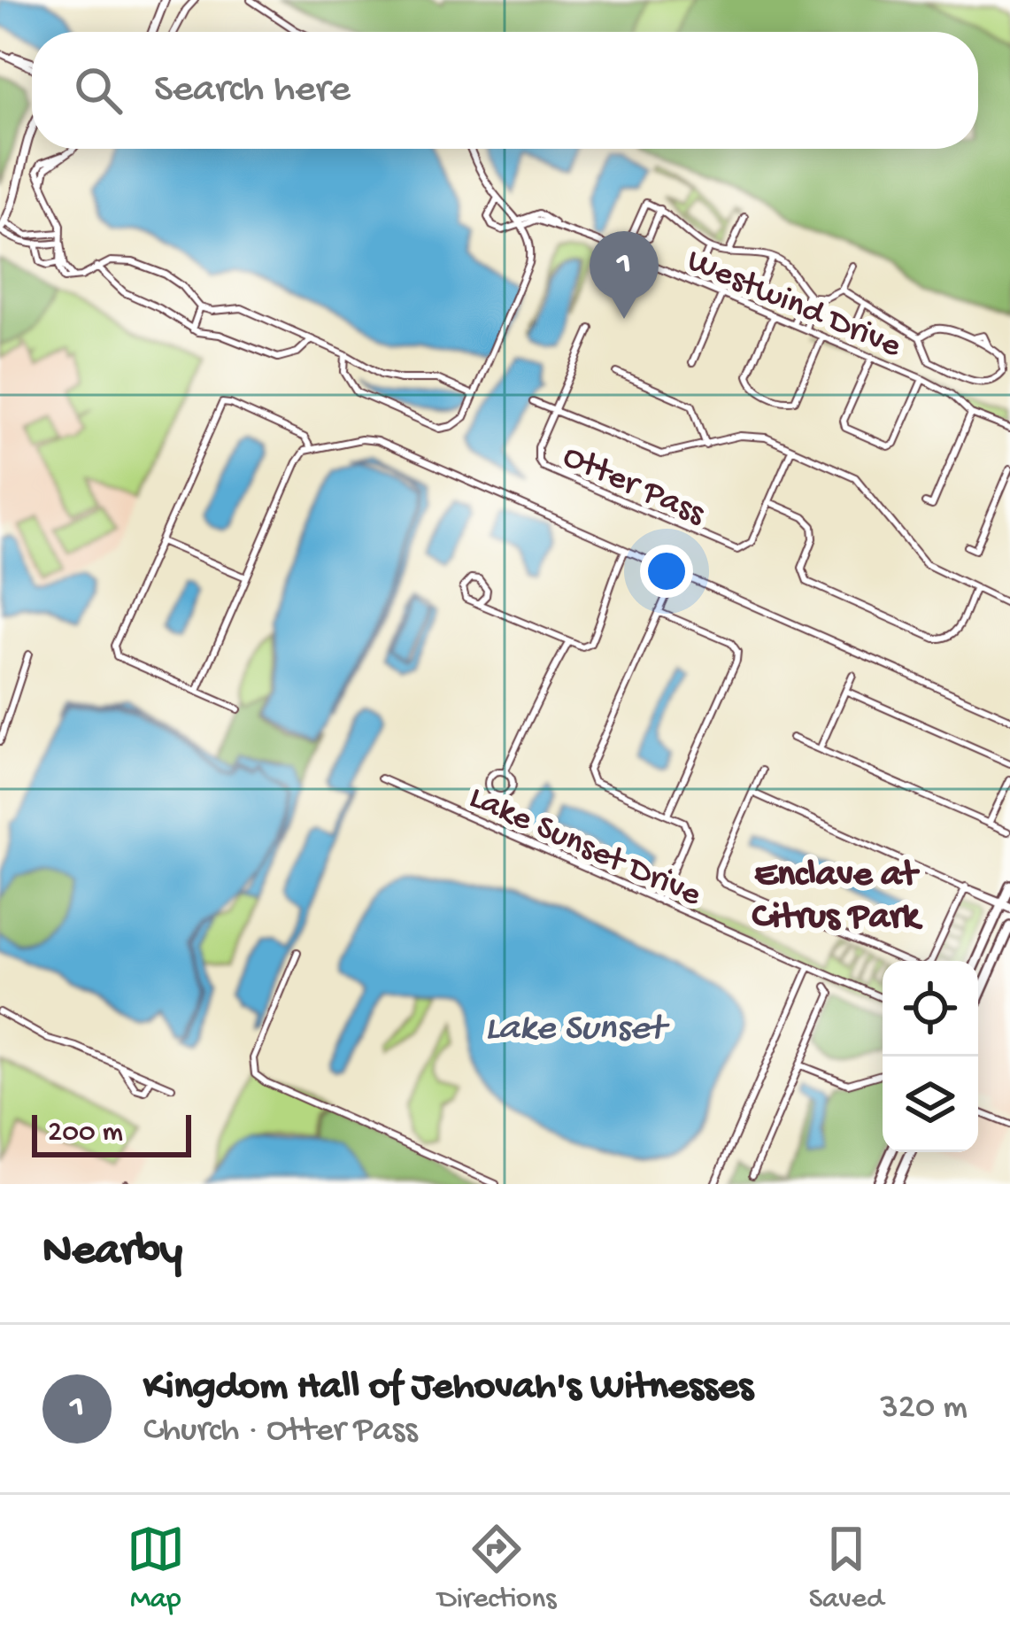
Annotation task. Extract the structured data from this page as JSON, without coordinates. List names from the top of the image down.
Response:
{
  "streets": {
    "street": ["Westwind Drive", "Otter Pass", "Lake Sunset Drive"]
  },
  "districts": ["Enclave at Citrus Park"],
  "water": ["Lake Sunset"],
  "scale_bar": "200 m",
  "page": {
    "search": "Search here",
    "pins": "1",
    "scale": "200 m",
    "heading": "Nearby",
    "list": [
      {
        "mark": "1",
        "name": "Kingdom Hall of Jehovah's Witnesses",
        "note": "Church · Otter Pass",
        "value": "320 m"
      }
    ],
    "nav": ["Map", "Directions", "Saved"]
  }
}
